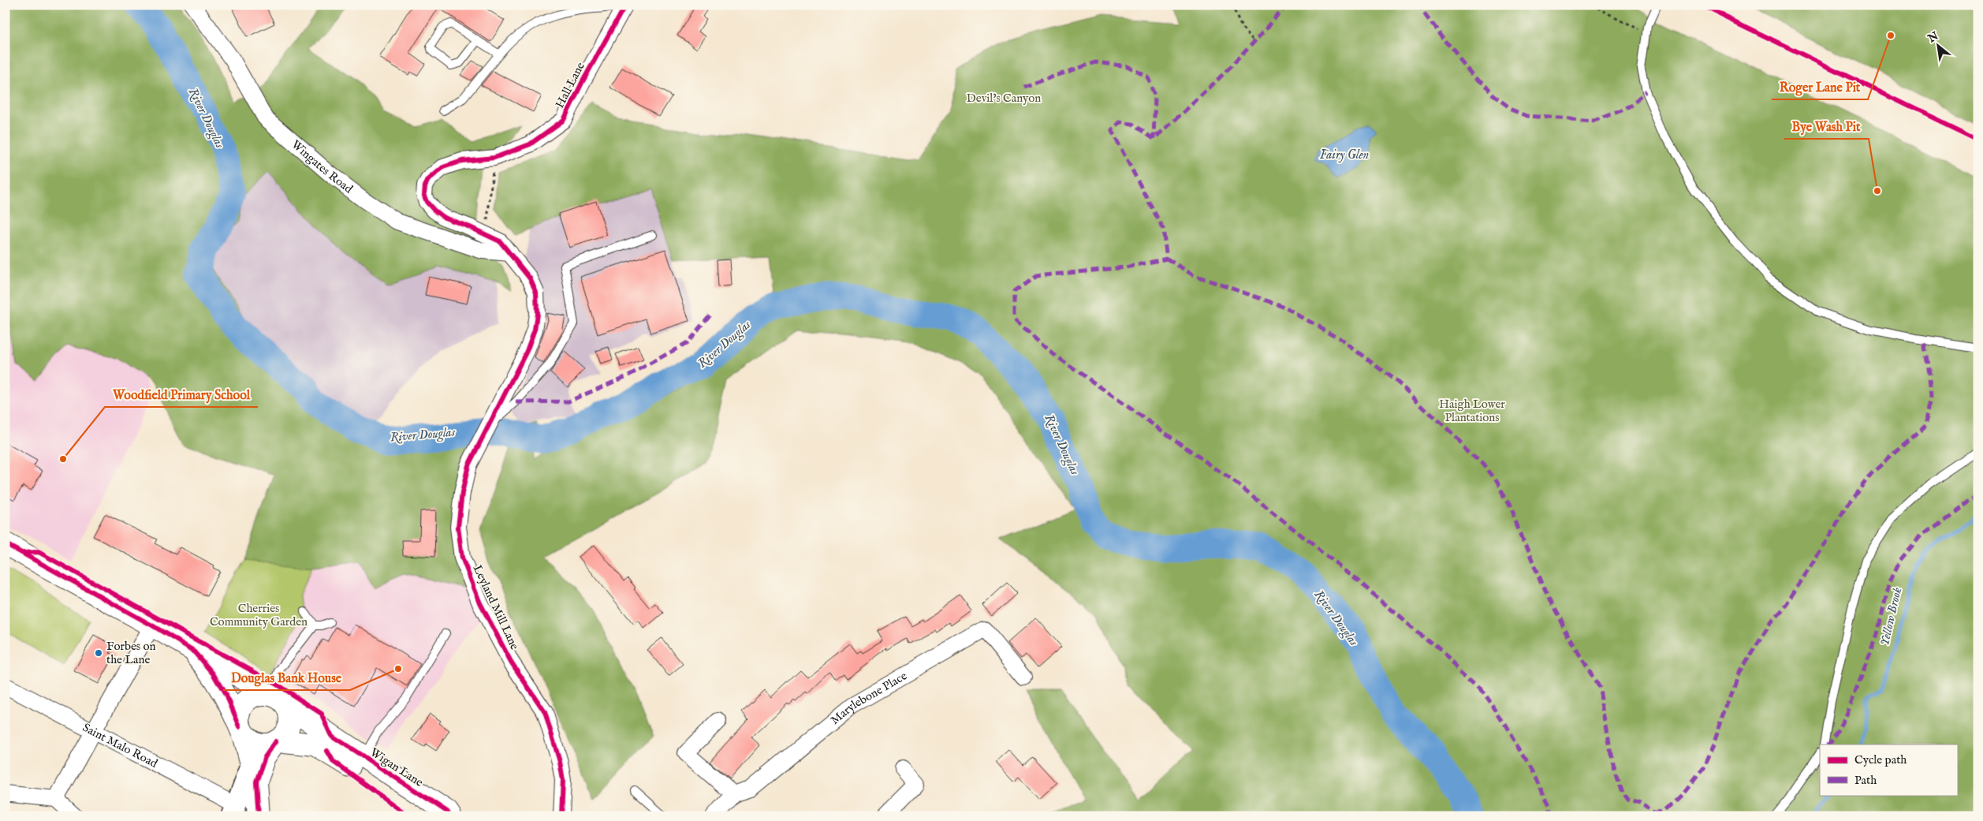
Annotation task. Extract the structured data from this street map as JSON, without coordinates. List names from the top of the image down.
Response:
{
  "streets": {
    "main road": ["Wigan Lane"],
    "street": [
      "Hall Lane",
      "Wingates Road",
      "Leyland Mill Lane",
      "Marylebone Place",
      "Saint Malo Road"
    ]
  },
  "crossings": [
    ["Hall Lane", "Wingates Road"],
    ["Hall Lane", "Leyland Mill Lane"],
    ["Wingates Road", "Leyland Mill Lane"]
  ],
  "water": ["River Douglas", "Fairy Glen", "Yellow Brook"],
  "parks": ["Devil's Canyon", "Haigh Lower Plantations", "Cherries Community Garden"],
  "places": [
    "Roger Lane Pit",
    "Bye Wash Pit",
    "Woodfield Primary School",
    "Forbes on the Lane",
    "Douglas Bank House"
  ],
  "legend": ["Cycle path", "Path"],
  "north": "top left"
}
